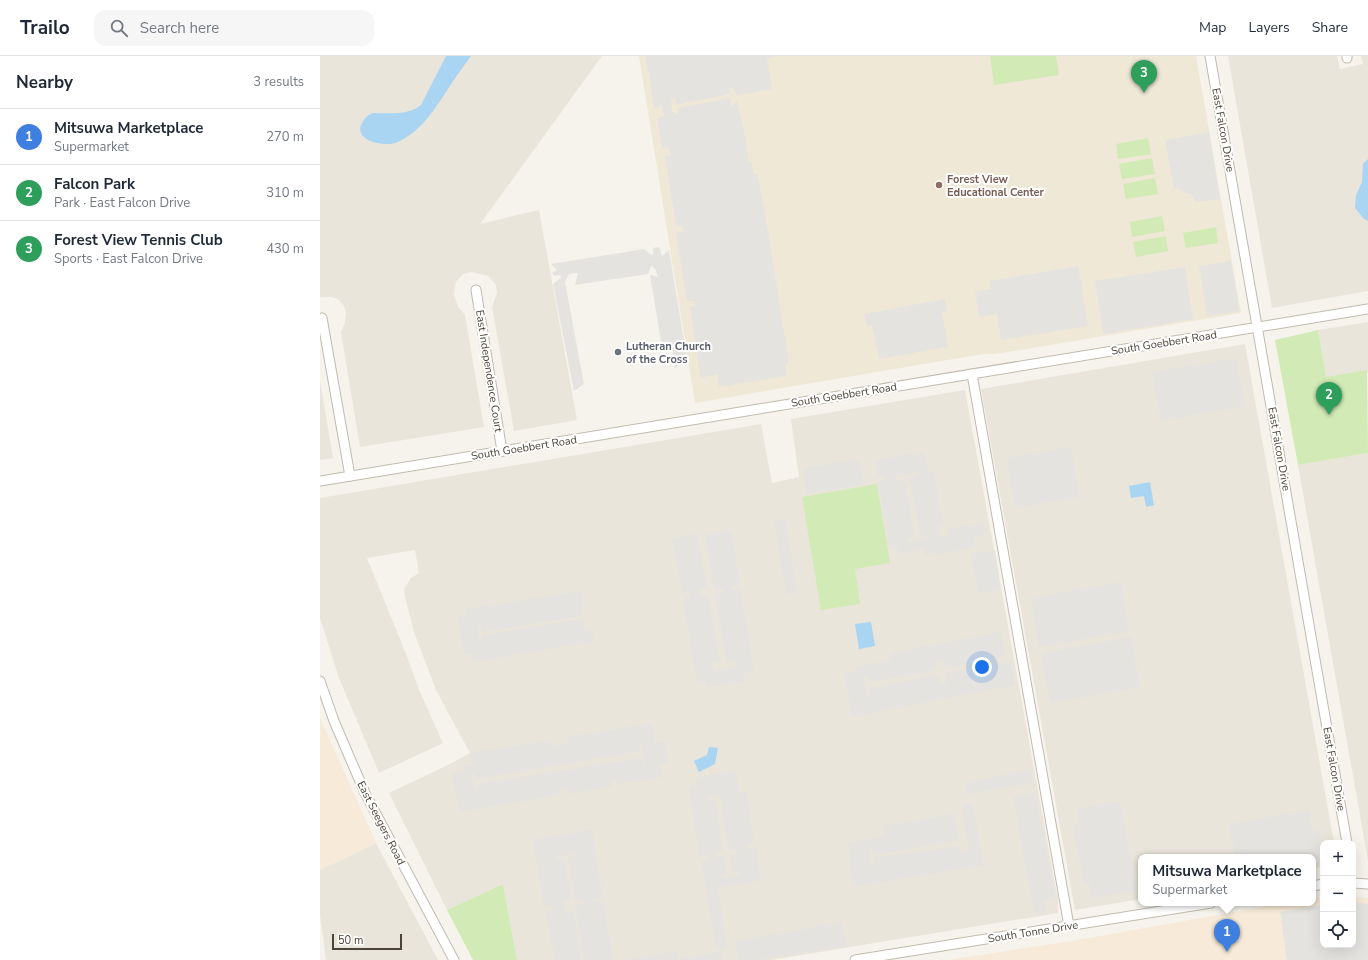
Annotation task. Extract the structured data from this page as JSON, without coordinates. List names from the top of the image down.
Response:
{
  "streets": {
    "street": [
      "East Falcon Drive",
      "South Goebbert Road",
      "East Independence Court",
      "East Seegers Road",
      "South Tonne Drive"
    ]
  },
  "crossings": [
    ["East Falcon Drive", "South Goebbert Road"],
    ["South Goebbert Road", "East Independence Court"]
  ],
  "places": ["Forest View Educational Center", "Lutheran Church of the Cross"],
  "scale_bar": "50 m",
  "page": {
    "header": "Trailo",
    "search": "Search here",
    "nav": ["Map", "Layers", "Share"],
    "heading": ["Nearby", "3 results"],
    "pins": ["3", "2", "1"],
    "list": [
      {
        "mark": "1",
        "name": "Mitsuwa Marketplace",
        "note": "Supermarket",
        "value": "270 m"
      },
      {
        "mark": "2",
        "name": "Falcon Park",
        "note": "Park · East Falcon Drive",
        "value": "310 m"
      },
      {
        "mark": "3",
        "name": "Forest View Tennis Club",
        "note": "Sports · East Falcon Drive",
        "value": "430 m"
      }
    ],
    "map_buttons": ["+", "−"],
    "popup": ["Mitsuwa Marketplace", "Supermarket"],
    "scale": "50 m"
  }
}
